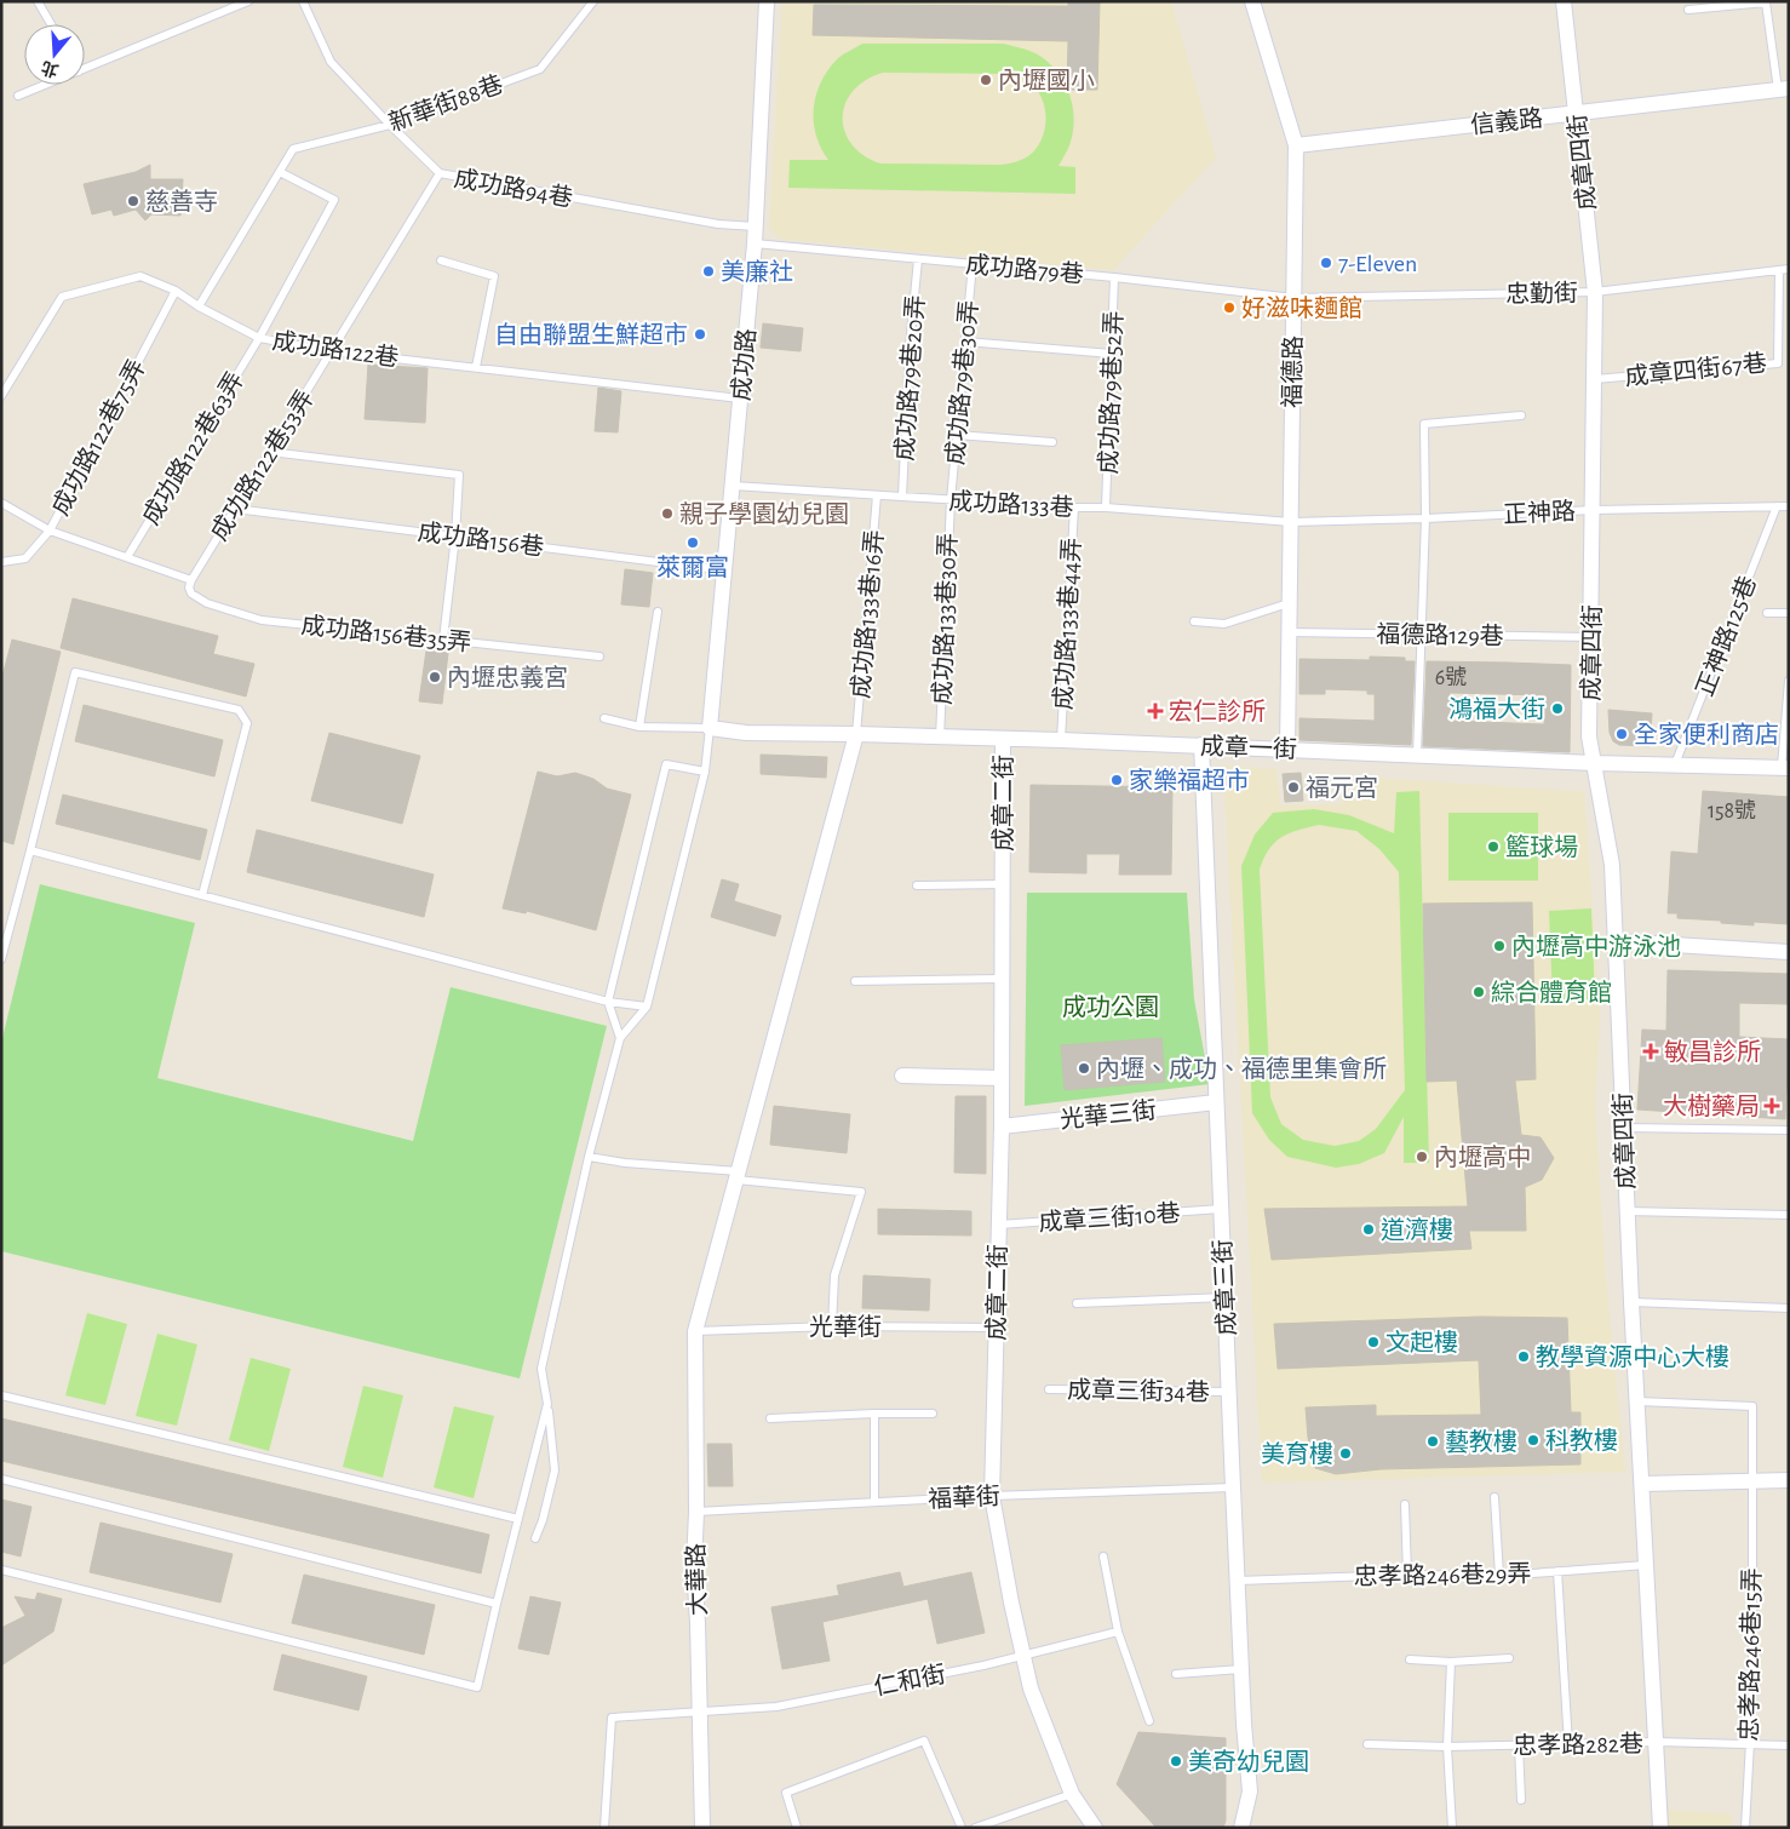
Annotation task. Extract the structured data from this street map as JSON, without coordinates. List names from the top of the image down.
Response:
{
  "streets": {
    "street": [
      "信義路",
      "成章四街",
      "成功路",
      "福德路",
      "成章一街",
      "成章二街",
      "光華三街",
      "成章三街",
      "大華路"
    ],
    "lane": [
      "新華街88巷",
      "成功路94巷",
      "成功路79巷",
      "忠勤街",
      "成功路122巷",
      "成章四街67巷",
      "成功路79巷20弄",
      "成功路79巷30弄",
      "成功路79巷52弄",
      "成功路122巷75弄",
      "成功路122巷63弄",
      "成功路122巷53弄",
      "成功路133巷",
      "正神路",
      "成功路156巷",
      "成功路133巷16弄",
      "成功路133巷30弄",
      "成功路133巷44弄",
      "成功路156巷35弄",
      "福德路129巷",
      "正神路125巷",
      "成章三街10巷",
      "光華街",
      "成章三街34巷",
      "福華街",
      "忠孝路246巷29弄",
      "忠孝路246巷15弄",
      "仁和街",
      "忠孝路282巷"
    ]
  },
  "crossings": [
    ["新華街88巷", "成功路122巷"],
    ["新華街88巷", "成功路122巷63弄"],
    ["信義路", "成章四街"],
    ["信義路", "福德路"],
    ["成章四街", "忠勤街"],
    ["成章四街", "成章四街67巷"],
    ["成章四街", "正神路"],
    ["成章四街", "福德路129巷"],
    ["成章四街", "成章一街"],
    ["成章四街", "忠孝路246巷15弄"],
    ["成功路94巷", "成功路122巷"],
    ["成功路94巷", "成功路"],
    ["成功路94巷", "成功路122巷53弄"],
    ["成功路79巷", "忠勤街"],
    ["成功路79巷", "成功路"],
    ["成功路79巷", "福德路"],
    ["成功路79巷", "成功路79巷20弄"],
    ["成功路79巷", "成功路79巷30弄"],
    ["成功路79巷", "成功路79巷52弄"],
    ["忠勤街", "成章四街67巷"],
    ["忠勤街", "福德路"],
    ["成功路122巷", "成功路"],
    ["成功路122巷", "成功路122巷75弄"],
    ["成功路122巷", "成功路122巷63弄"],
    ["成功路122巷", "成功路122巷53弄"],
    ["成功路", "成功路133巷"],
    ["成功路", "成功路156巷"],
    ["成功路", "成章一街"],
    ["福德路", "成功路133巷"],
    ["福德路", "正神路"],
    ["福德路", "福德路129巷"],
    ["福德路", "成章一街"],
    ["成功路79巷20弄", "成功路133巷"],
    ["成功路79巷30弄", "成功路133巷"],
    ["成功路79巷30弄", "成功路133巷30弄"],
    ["成功路79巷52弄", "成功路133巷"],
    ["成功路122巷53弄", "成功路156巷"],
    ["成功路122巷53弄", "成功路156巷35弄"],
    ["成功路133巷", "正神路"],
    ["成功路133巷", "成功路133巷16弄"],
    ["成功路133巷", "成功路133巷30弄"],
    ["成功路133巷", "成功路133巷44弄"],
    ["正神路", "正神路125巷"],
    ["成功路133巷16弄", "成章一街"],
    ["成功路133巷16弄", "大華路"],
    ["成功路133巷30弄", "成章一街"],
    ["成功路133巷44弄", "成章一街"],
    ["正神路125巷", "成章一街"],
    ["成章一街", "成章二街"],
    ["成章一街", "成章三街"],
    ["成章一街", "大華路"],
    ["成章二街", "光華三街"],
    ["成章二街", "成章三街10巷"],
    ["成章二街", "光華街"],
    ["成章二街", "福華街"],
    ["成章二街", "仁和街"],
    ["光華三街", "成章三街"],
    ["成章三街10巷", "成章三街"],
    ["成章三街", "成章三街34巷"],
    ["成章三街", "福華街"],
    ["成章三街", "忠孝路246巷29弄"],
    ["光華街", "大華路"],
    ["福華街", "大華路"],
    ["大華路", "仁和街"],
    ["忠孝路246巷15弄", "忠孝路282巷"]
  ],
  "parks": ["成功公園"],
  "places": {
    "other": [
      "內壢國小",
      "慈善寺",
      "7-Eleven",
      "美廉社",
      "好滋味麵館",
      "自由聯盟生鮮超市",
      "親子學園幼兒園",
      "萊爾富",
      "內壢忠義宮",
      "鴻福大街",
      "全家便利商店",
      "家樂福超市",
      "福元宮",
      "籃球場",
      "內壢高中游泳池",
      "綜合體育館",
      "內壢、成功、福德里集會所",
      "內壢高中",
      "道濟樓",
      "文起樓",
      "教學資源中心大樓",
      "科教樓",
      "藝教樓",
      "美育樓",
      "美奇幼兒園"
    ],
    "health": ["宏仁診所", "敏昌診所", "大樹藥局"]
  },
  "house_numbers": ["6號", "158號"],
  "north": "bottom"
}
